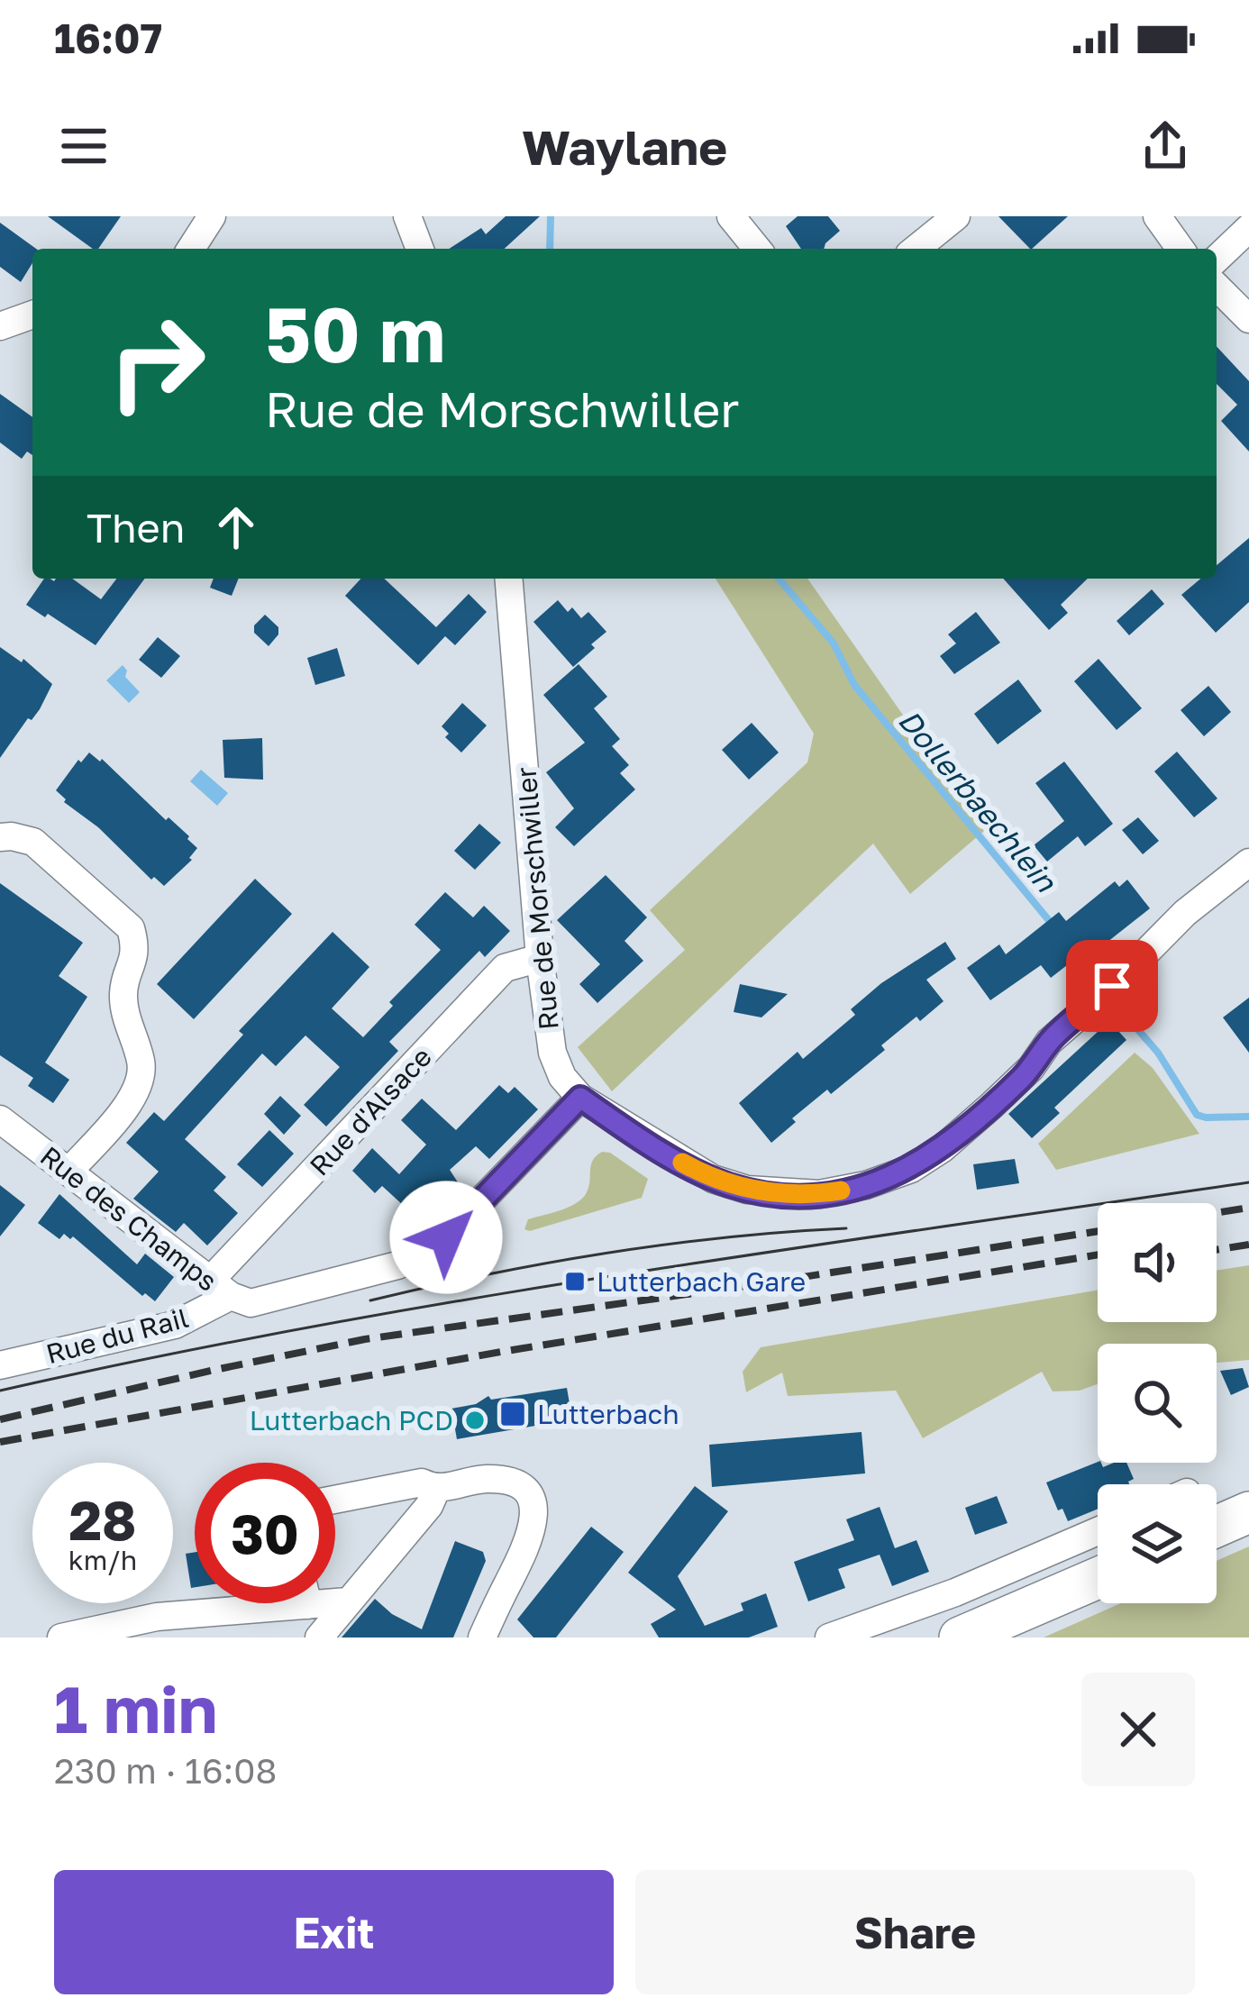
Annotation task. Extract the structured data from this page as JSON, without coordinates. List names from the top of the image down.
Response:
{
  "streets": {
    "street": [
      "Rue de Morschwiller",
      "Rue d'Alsace",
      "Rue des Champs",
      "Rue du Rail"
    ]
  },
  "crossings": [
    ["Rue de Morschwiller", "Rue d'Alsace"],
    ["Rue de Morschwiller", "Rue des Champs"],
    ["Rue d'Alsace", "Rue des Champs"],
    ["Rue d'Alsace", "Rue du Rail"],
    ["Rue des Champs", "Rue du Rail"]
  ],
  "water": ["Dollerbaechlein"],
  "places": {
    "transit": ["Lutterbach Gare", "Lutterbach"],
    "other": ["Lutterbach PCD"]
  },
  "page": {
    "status": "16:07",
    "header": "Waylane",
    "turn": ["50 m", "Rue de Morschwiller"],
    "then": "Then",
    "speed": "28 km/h",
    "limit": "30",
    "heading": ["1 min", "230 m · 16:08"],
    "buttons": ["Exit", "Share"]
  }
}
